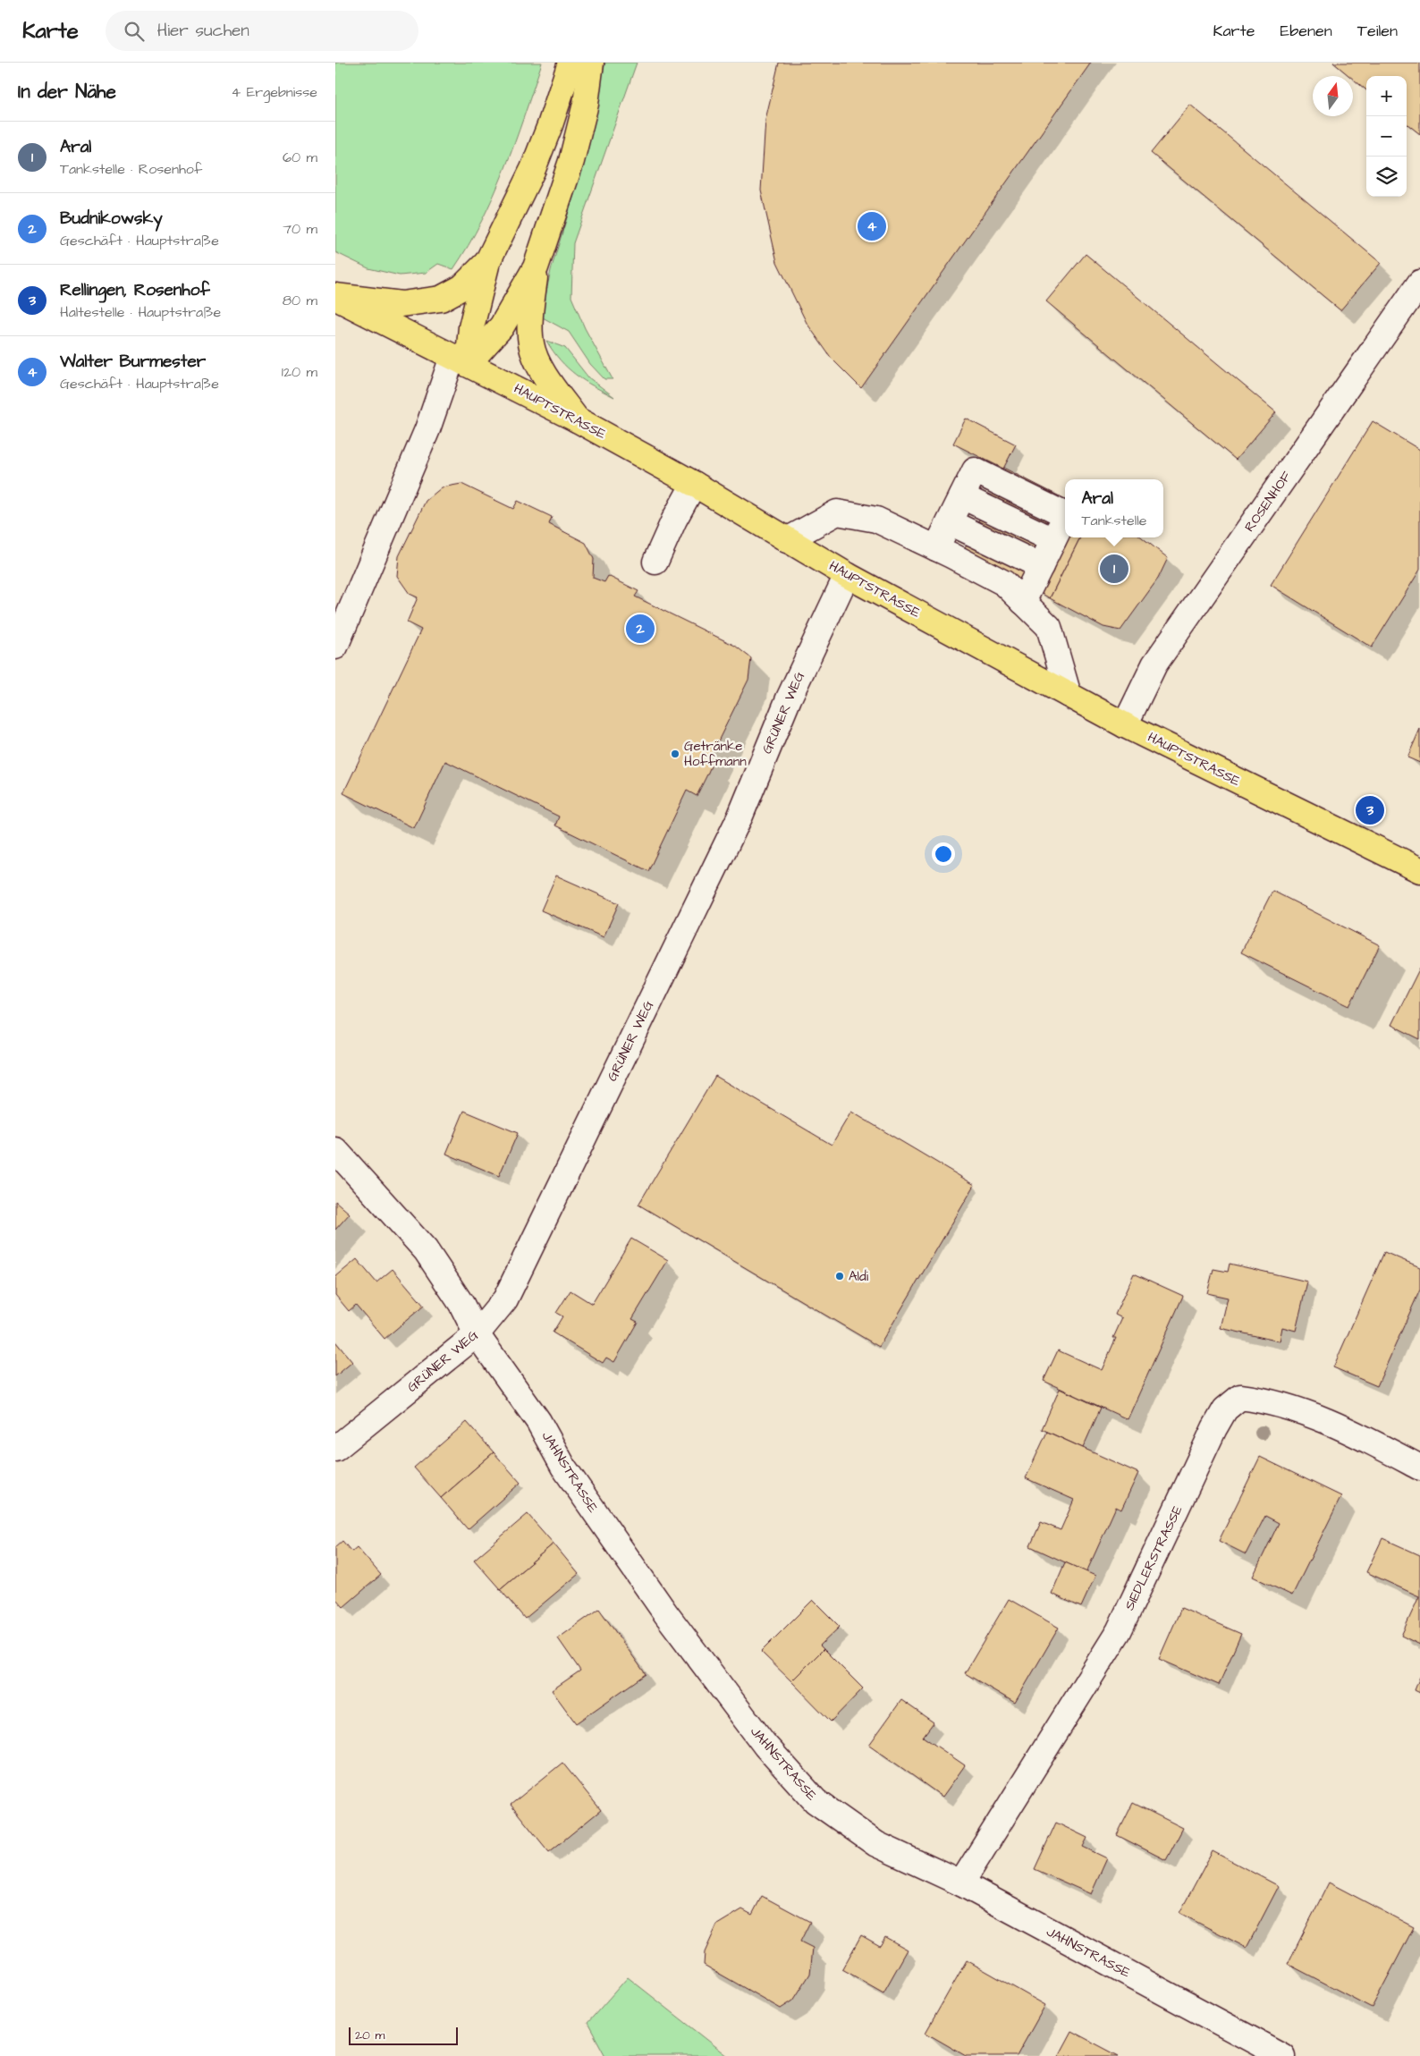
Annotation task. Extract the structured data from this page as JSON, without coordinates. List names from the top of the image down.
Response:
{
  "streets": {
    "main road": ["HAUPTSTRASSE"],
    "street": [
      "ROSENHOF",
      "GRÜNER WEG",
      "JAHNSTRASSE",
      "SIEDLERSTRASSE"
    ]
  },
  "crossings": [
    ["HAUPTSTRASSE", "ROSENHOF"],
    ["HAUPTSTRASSE", "GRÜNER WEG"],
    ["GRÜNER WEG", "JAHNSTRASSE"],
    ["JAHNSTRASSE", "SIEDLERSTRASSE"]
  ],
  "places": ["Getränke Hoffmann", "Aldi"],
  "scale_bar": "20 m",
  "north": "top",
  "page": {
    "header": "Karte",
    "search": "Hier suchen",
    "nav": ["Karte", "Ebenen", "Teilen"],
    "heading": ["In der Nähe", "4 Ergebnisse"],
    "map_buttons": ["+", "−"],
    "list": [
      {
        "mark": "1",
        "name": "Aral",
        "note": "Tankstelle · Rosenhof",
        "value": "60 m"
      },
      {
        "mark": "2",
        "name": "Budnikowsky",
        "note": "Geschäft · Hauptstraße",
        "value": "70 m"
      },
      {
        "mark": "3",
        "name": "Rellingen, Rosenhof",
        "note": "Haltestelle · Hauptstraße",
        "value": "80 m"
      },
      {
        "mark": "4",
        "name": "Walter Burmester",
        "note": "Geschäft · Hauptstraße",
        "value": "120 m"
      }
    ],
    "pins": [
      "4",
      "1",
      "2",
      "3"
    ],
    "popup": ["Aral", "Tankstelle"],
    "scale": "20 m"
  }
}
